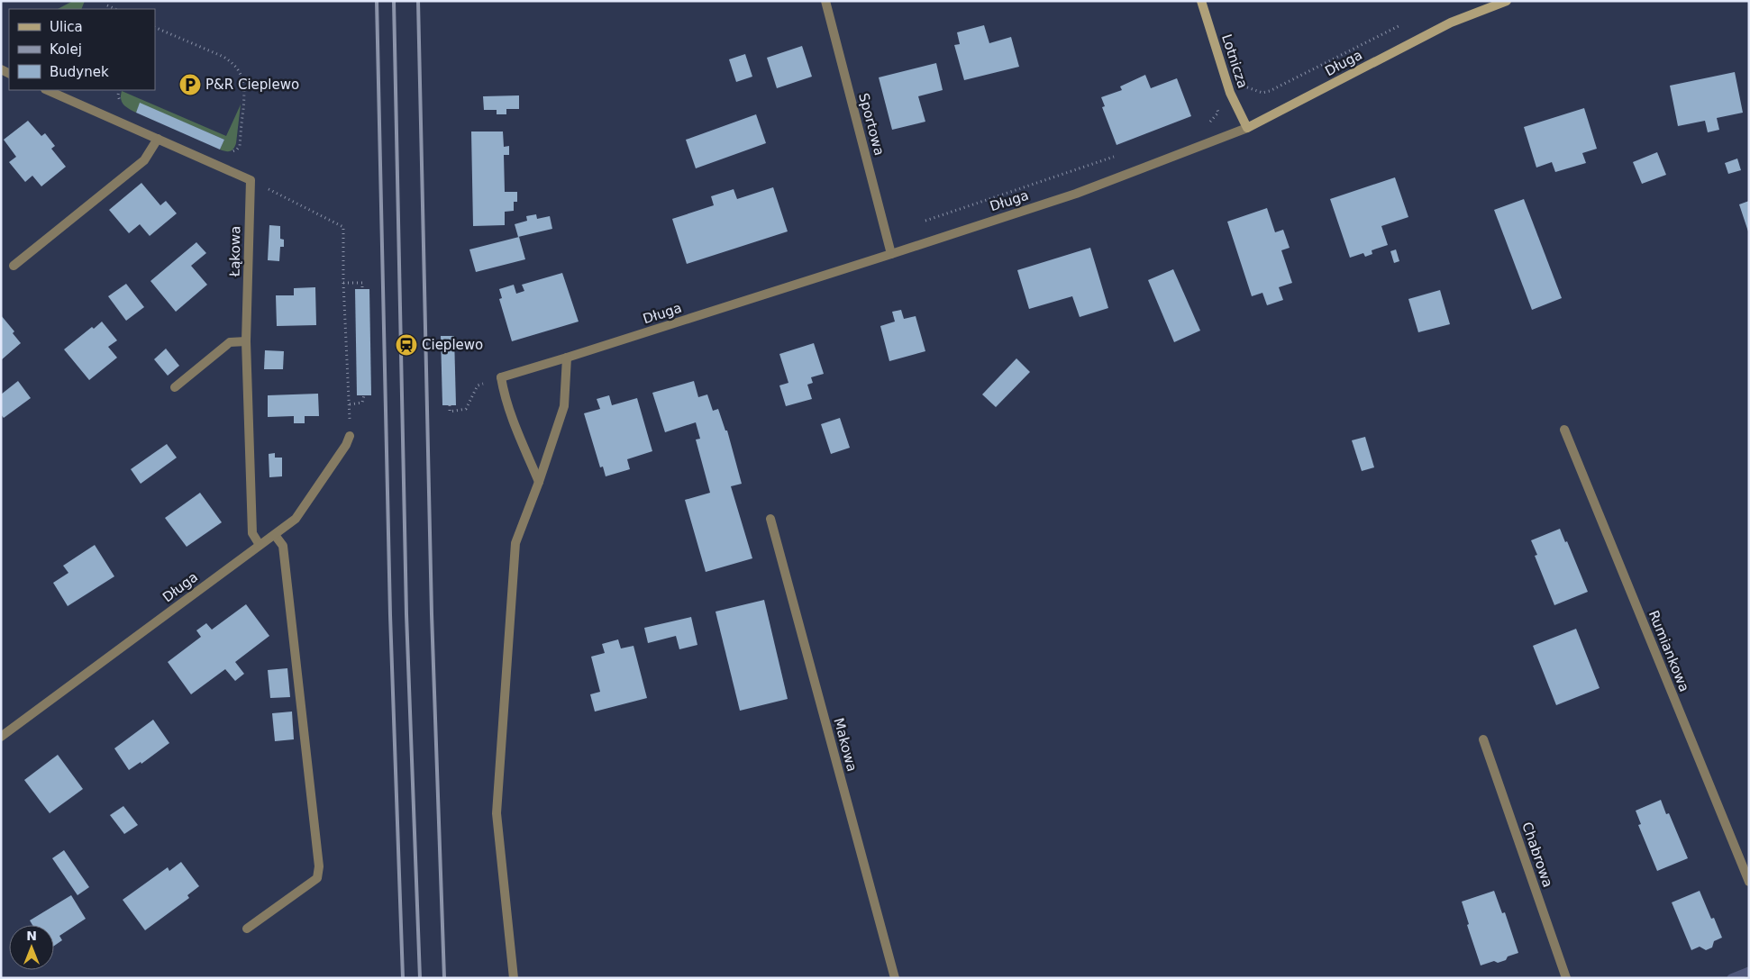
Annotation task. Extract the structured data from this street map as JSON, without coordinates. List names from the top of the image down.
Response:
{
  "streets": {
    "street": [
      "Lotnicza",
      "Długa",
      "Sportowa",
      "Łąkowa",
      "Rumiankowa",
      "Makowa",
      "Chabrowa"
    ]
  },
  "crossings": [
    ["Lotnicza", "Długa"],
    ["Długa", "Sportowa"],
    ["Długa", "Łąkowa"]
  ],
  "places": {
    "parking": ["P&R Cieplewo"],
    "station": ["Cieplewo"]
  },
  "legend": ["Ulica", "Kolej", "Budynek"],
  "north": "top"
}
